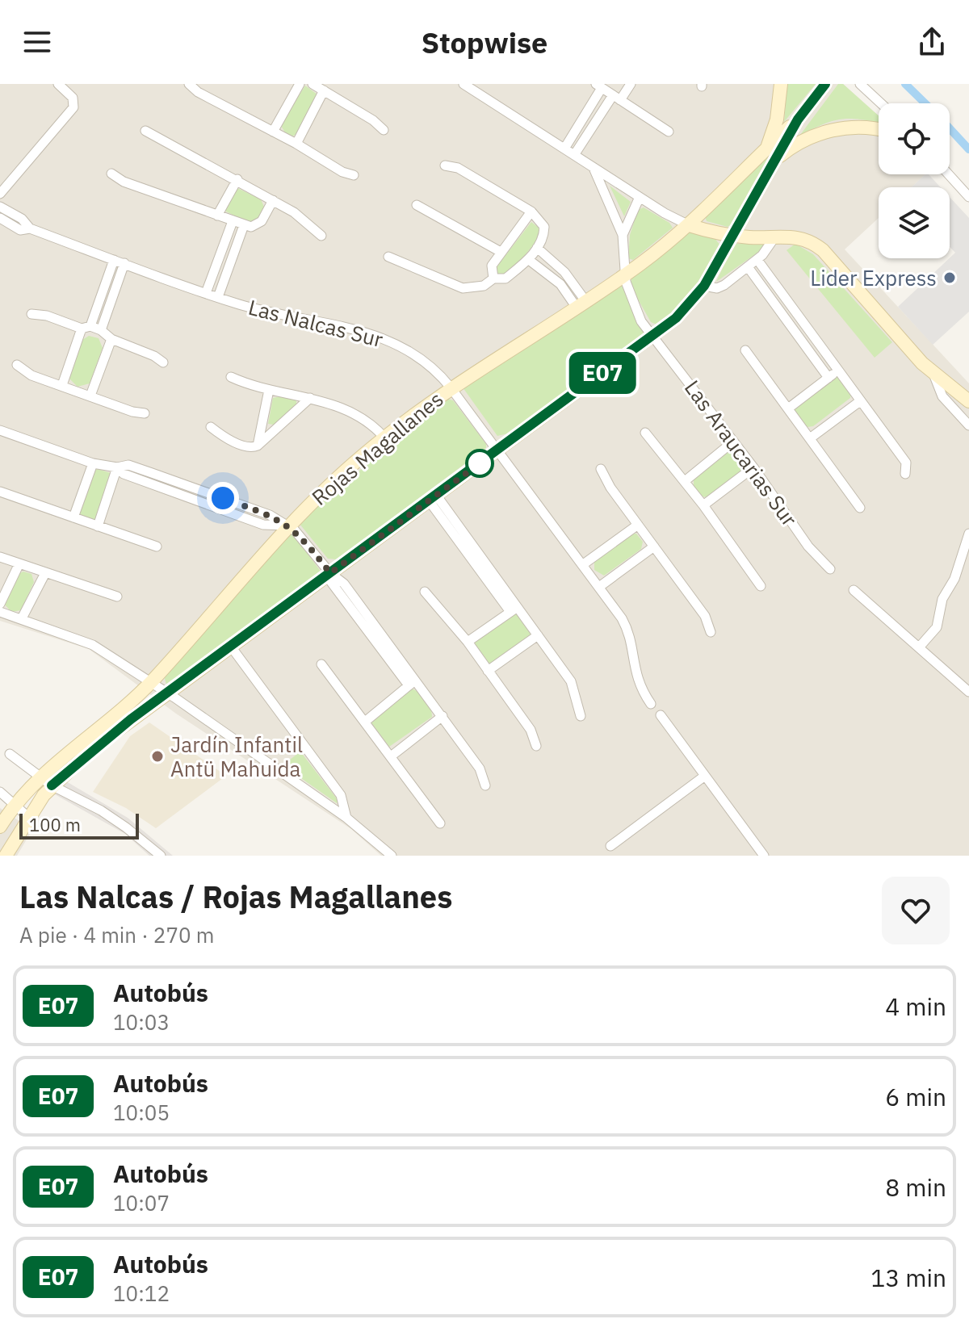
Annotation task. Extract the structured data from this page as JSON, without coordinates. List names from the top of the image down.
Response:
{
  "streets": {
    "street": ["Las Nalcas Sur", "Rojas Magallanes", "Las Araucarias Sur"]
  },
  "crossings": [
    ["Las Nalcas Sur", "Rojas Magallanes"],
    ["Rojas Magallanes", "Las Araucarias Sur"]
  ],
  "places": ["Lider Express", "Jardín Infantil Antü Mahuida"],
  "lines": ["bus line E07"],
  "scale_bar": "100 m",
  "page": {
    "header": "Stopwise",
    "on_map": "E07",
    "scale": "100 m",
    "heading": ["Las Nalcas / Rojas Magallanes", "A pie · 4 min · 270 m"],
    "list": [
      {
        "mark": "E07",
        "name": "Autobús",
        "note": "10:03",
        "value": "4 min"
      },
      {
        "mark": "E07",
        "name": "Autobús",
        "note": "10:05",
        "value": "6 min"
      },
      {
        "mark": "E07",
        "name": "Autobús",
        "note": "10:07",
        "value": "8 min"
      },
      {
        "mark": "E07",
        "name": "Autobús",
        "note": "10:12",
        "value": "13 min"
      }
    ]
  }
}
